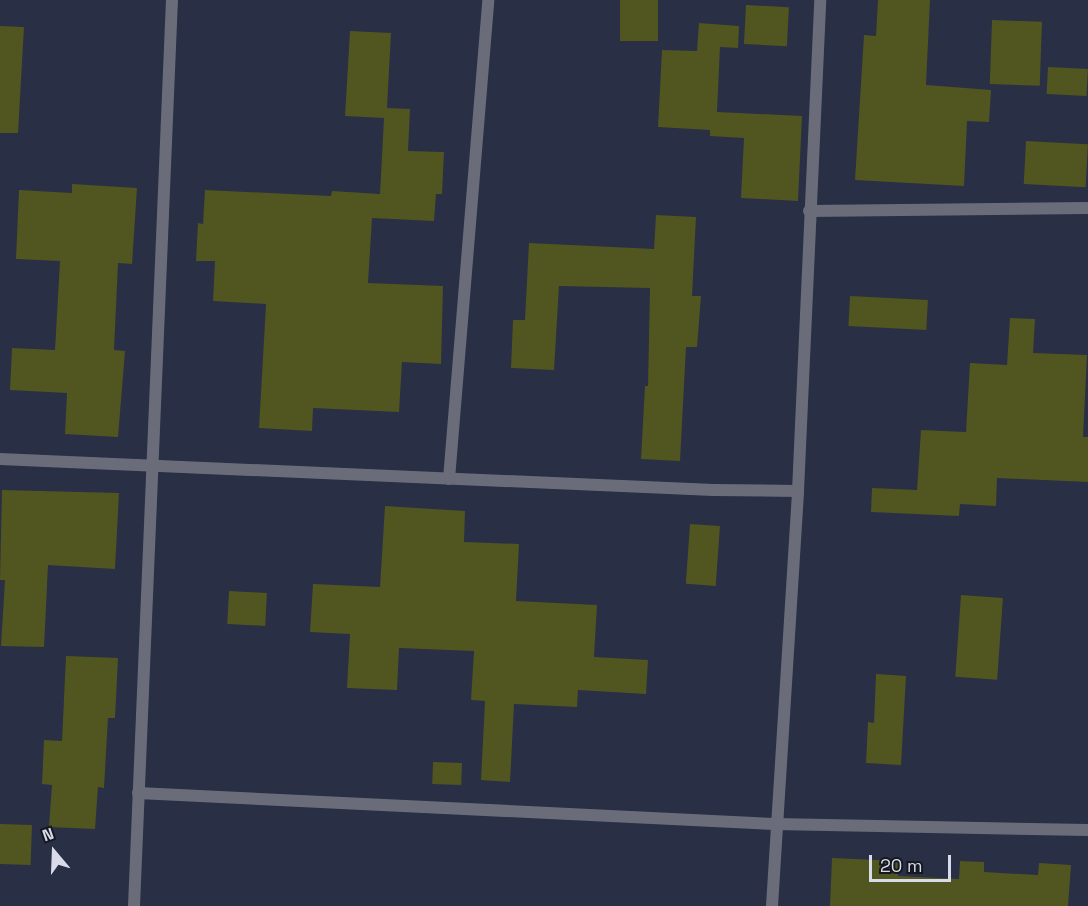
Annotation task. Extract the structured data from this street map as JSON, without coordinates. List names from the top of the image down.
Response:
{
  "scale_bar": "20 m",
  "north": "top"
}
